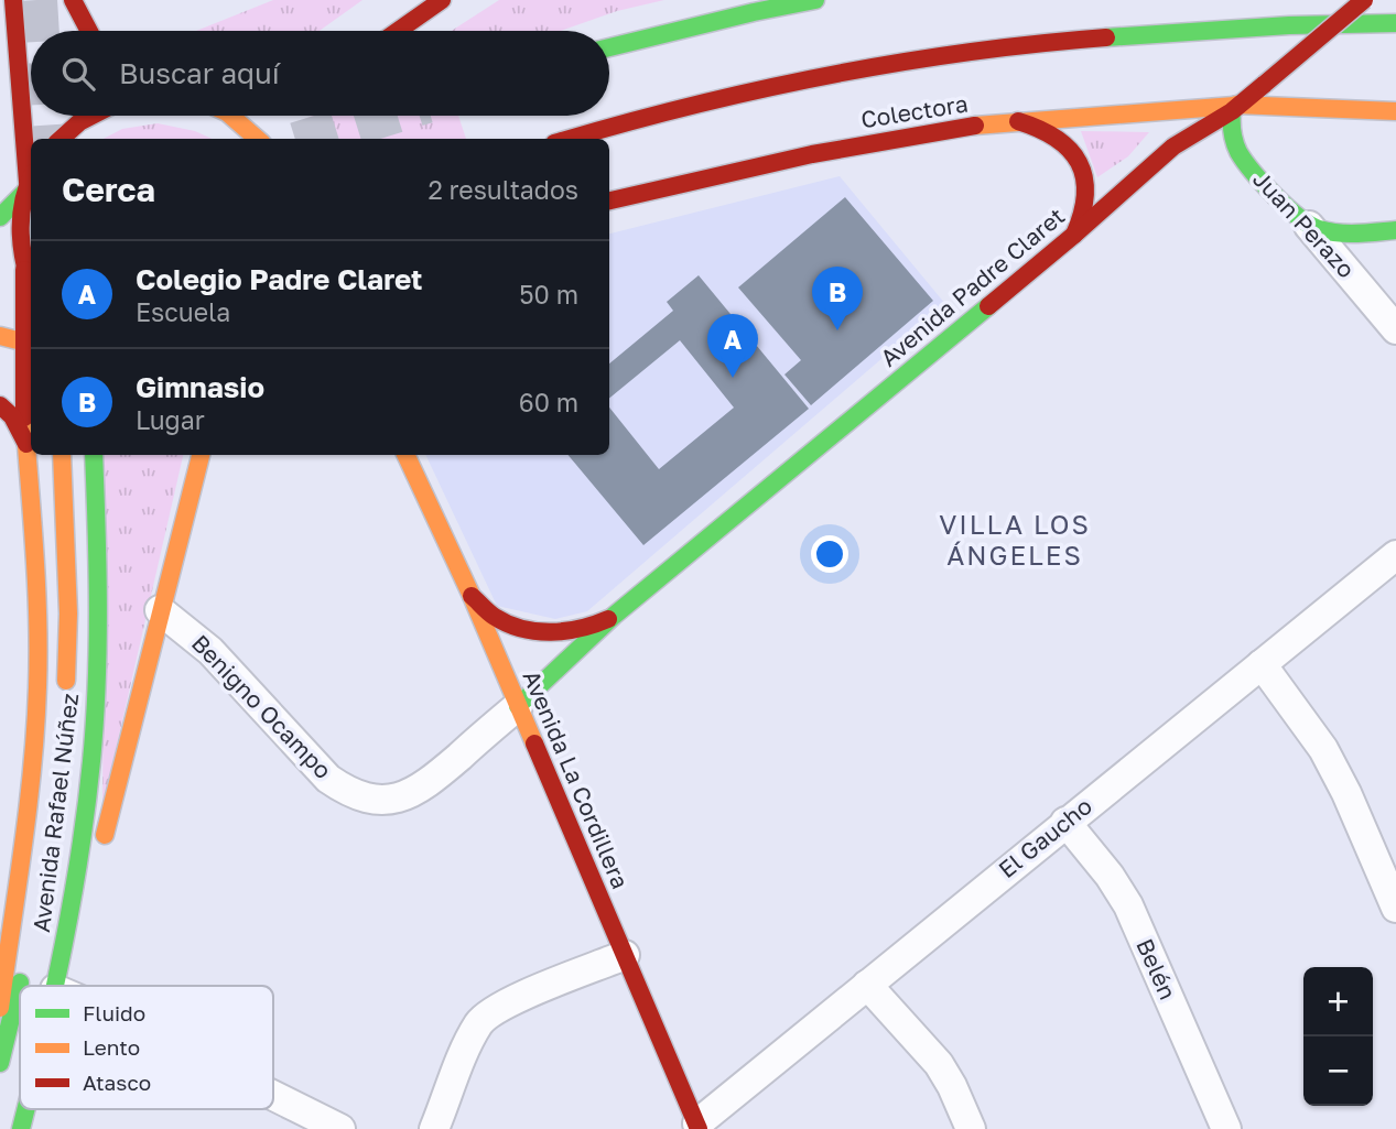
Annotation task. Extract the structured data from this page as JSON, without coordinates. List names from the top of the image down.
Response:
{
  "streets": {
    "main road": [
      "Colectora",
      "Juan Perazo",
      "Avenida Padre Claret",
      "Avenida La Cordillera",
      "Avenida Rafael Núñez"
    ],
    "street": ["Benigno Ocampo", "El Gaucho", "Belén"]
  },
  "crossings": [
    ["Colectora", "Juan Perazo"],
    ["Colectora", "Avenida Padre Claret"],
    ["Juan Perazo", "Avenida Padre Claret"],
    ["Avenida Padre Claret", "Benigno Ocampo"],
    ["Avenida Padre Claret", "Avenida La Cordillera"],
    ["Benigno Ocampo", "Avenida La Cordillera"],
    ["Avenida La Cordillera", "El Gaucho"],
    ["El Gaucho", "Belén"]
  ],
  "districts": ["VILLA LOS ÁNGELES"],
  "legend": ["Fluido", "Lento", "Atasco"],
  "page": {
    "search": "Buscar aquí",
    "heading": ["Cerca", "2 resultados"],
    "list": [
      {
        "mark": "A",
        "name": "Colegio Padre Claret",
        "note": "Escuela",
        "value": "50 m"
      },
      {
        "mark": "B",
        "name": "Gimnasio",
        "note": "Lugar",
        "value": "60 m"
      }
    ],
    "pins": ["B", "A"],
    "map_buttons": ["+", "−"]
  }
}
